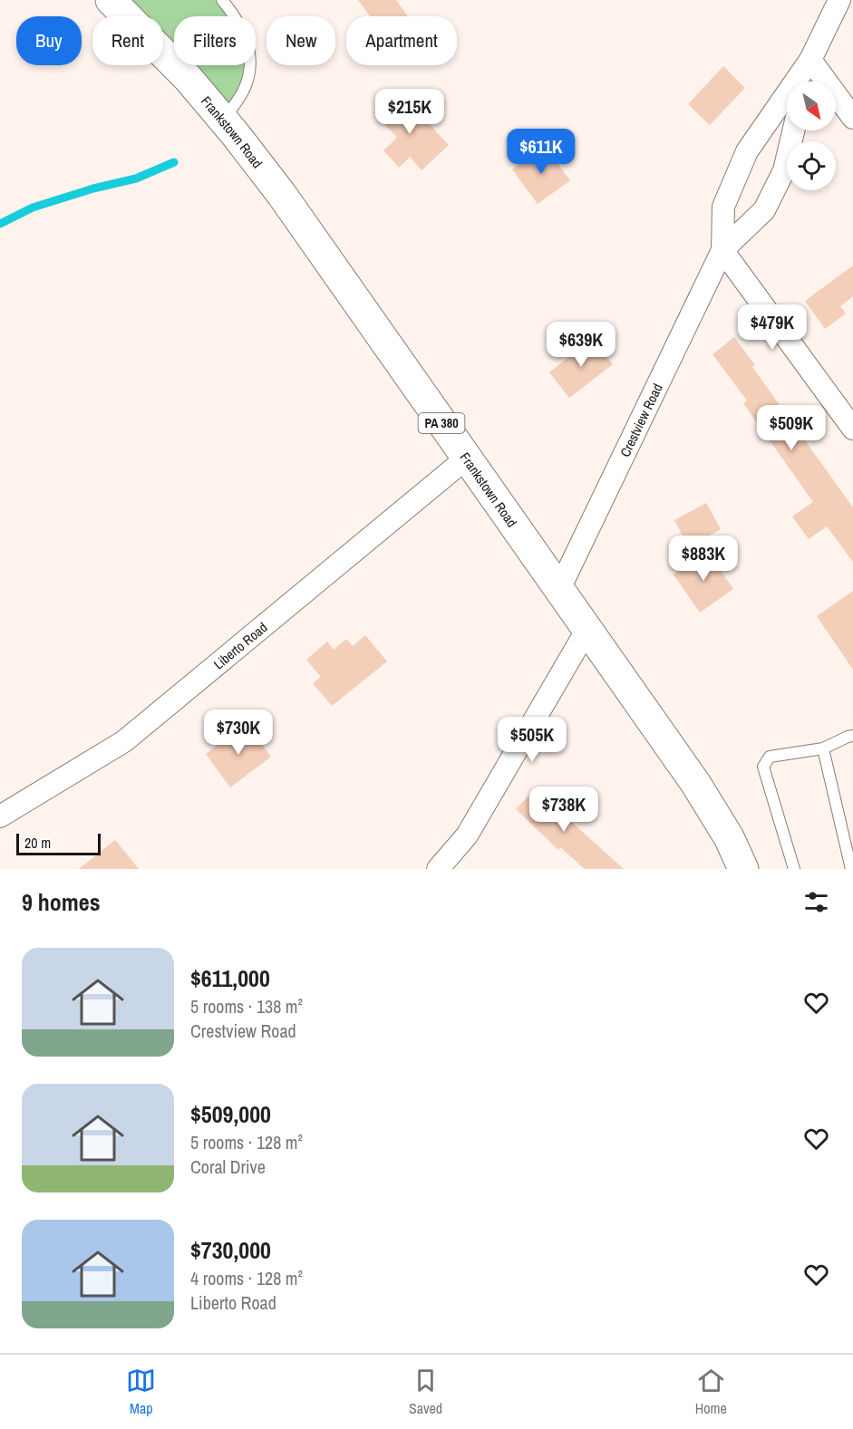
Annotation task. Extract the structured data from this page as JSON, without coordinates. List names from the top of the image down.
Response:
{
  "streets": {
    "main road": ["Frankstown Road", "PA 380"],
    "street": ["Crestview Road", "Liberto Road"]
  },
  "crossings": [
    ["Frankstown Road", "Crestview Road"],
    ["Frankstown Road", "Liberto Road"]
  ],
  "scale_bar": "20 m",
  "north": "bottom right",
  "page": {
    "chip": [
      "Buy",
      "Rent",
      "Filters",
      "New",
      "Apartment"
    ],
    "price": [
      "$215K",
      "$611K",
      "$479K",
      "$639K",
      "$509K",
      "$883K",
      "$730K",
      "$505K",
      "$738K"
    ],
    "scale": "20 m",
    "heading": "9 homes",
    "list": [
      {
        "name": "$611,000",
        "note": "5 rooms · 138 m² · Crestview Road"
      },
      {
        "name": "$509,000",
        "note": "5 rooms · 128 m² · Coral Drive"
      },
      {
        "name": "$730,000",
        "note": "4 rooms · 128 m² · Liberto Road"
      }
    ],
    "tabs": ["Map", "Saved", "Home"]
  }
}
